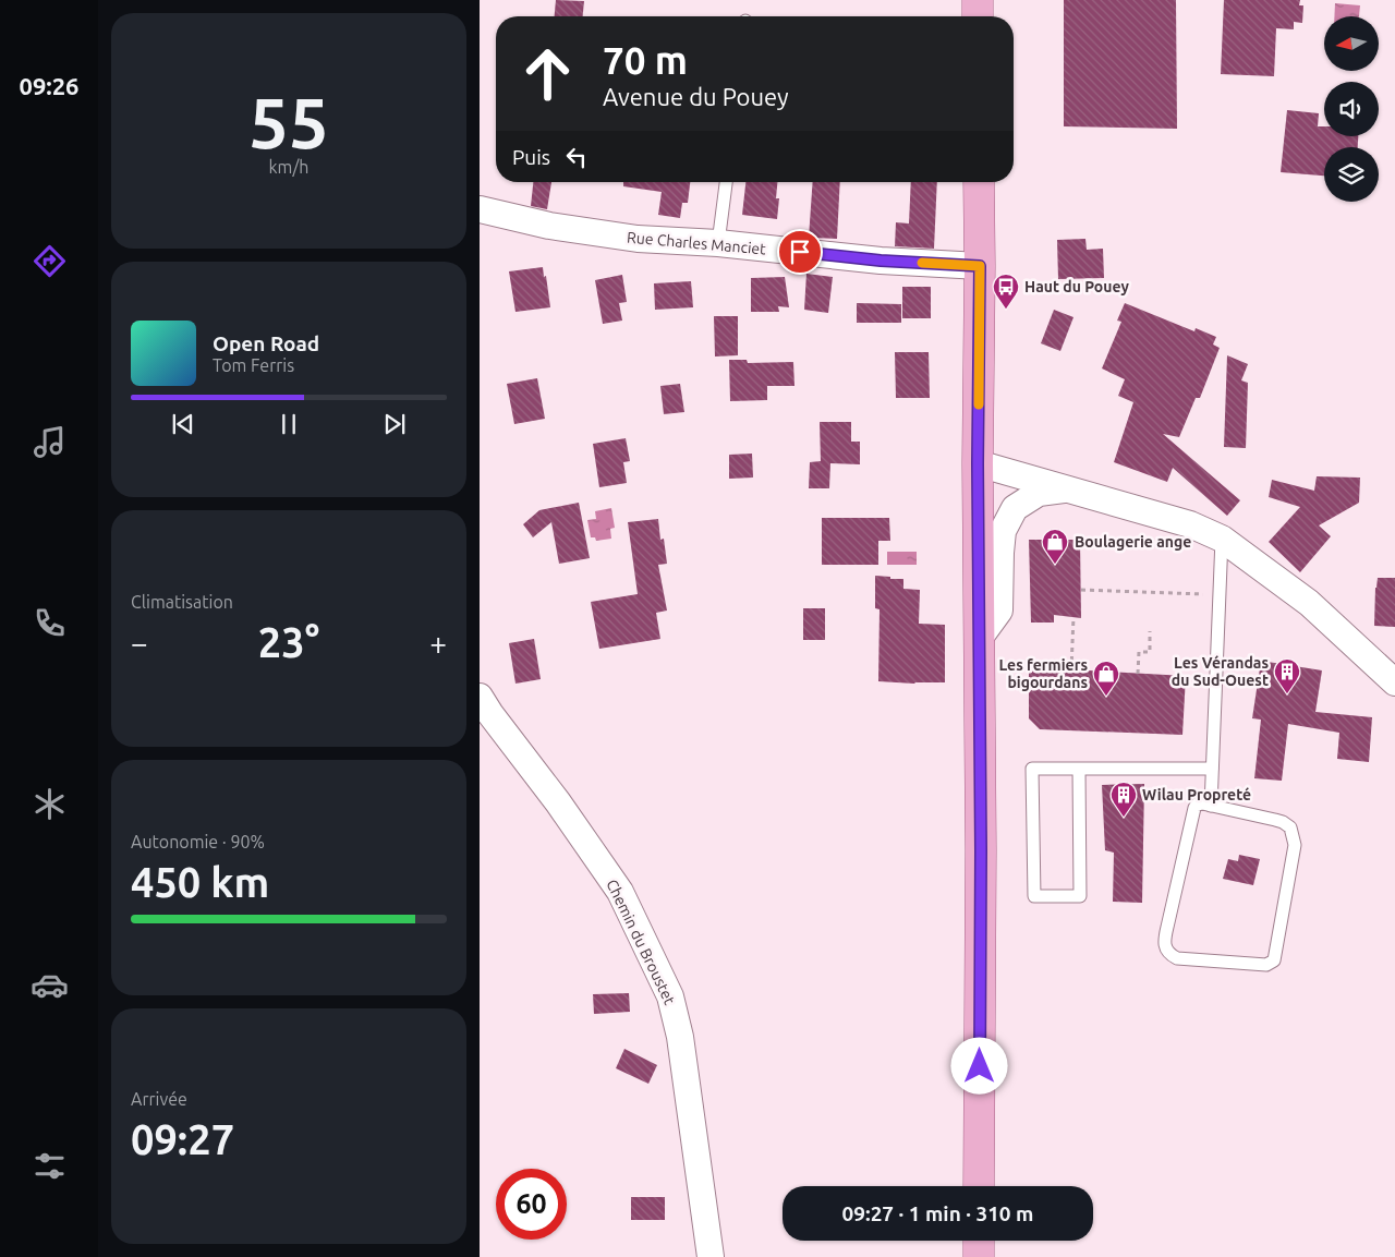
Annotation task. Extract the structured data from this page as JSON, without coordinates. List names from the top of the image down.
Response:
{
  "streets": {
    "street": ["Rue Charles Manciet", "Chemin du Broustet"]
  },
  "places": {
    "bus stop": ["Haut du Pouey"],
    "shop": ["Boulagerie ange", "Les fermiers bigourdans"],
    "building": ["Les Vérandas du Sud-Ouest", "Wilau Propreté"]
  },
  "north": "left",
  "page": {
    "tabs": "09:26",
    "tile": [
      ["55", "km/h"],
      "Climatisation",
      ["Autonomie · 90%", "450 km"],
      ["Arrivée", "09:27"]
    ],
    "turn": ["70 m", "Avenue du Pouey"],
    "then": "Puis",
    "song": ["Open Road", "Tom Ferris"],
    "heat": ["−", "23°", "+"],
    "limit": "60",
    "trip": "09:27 · 1 min · 310 m"
  }
}
